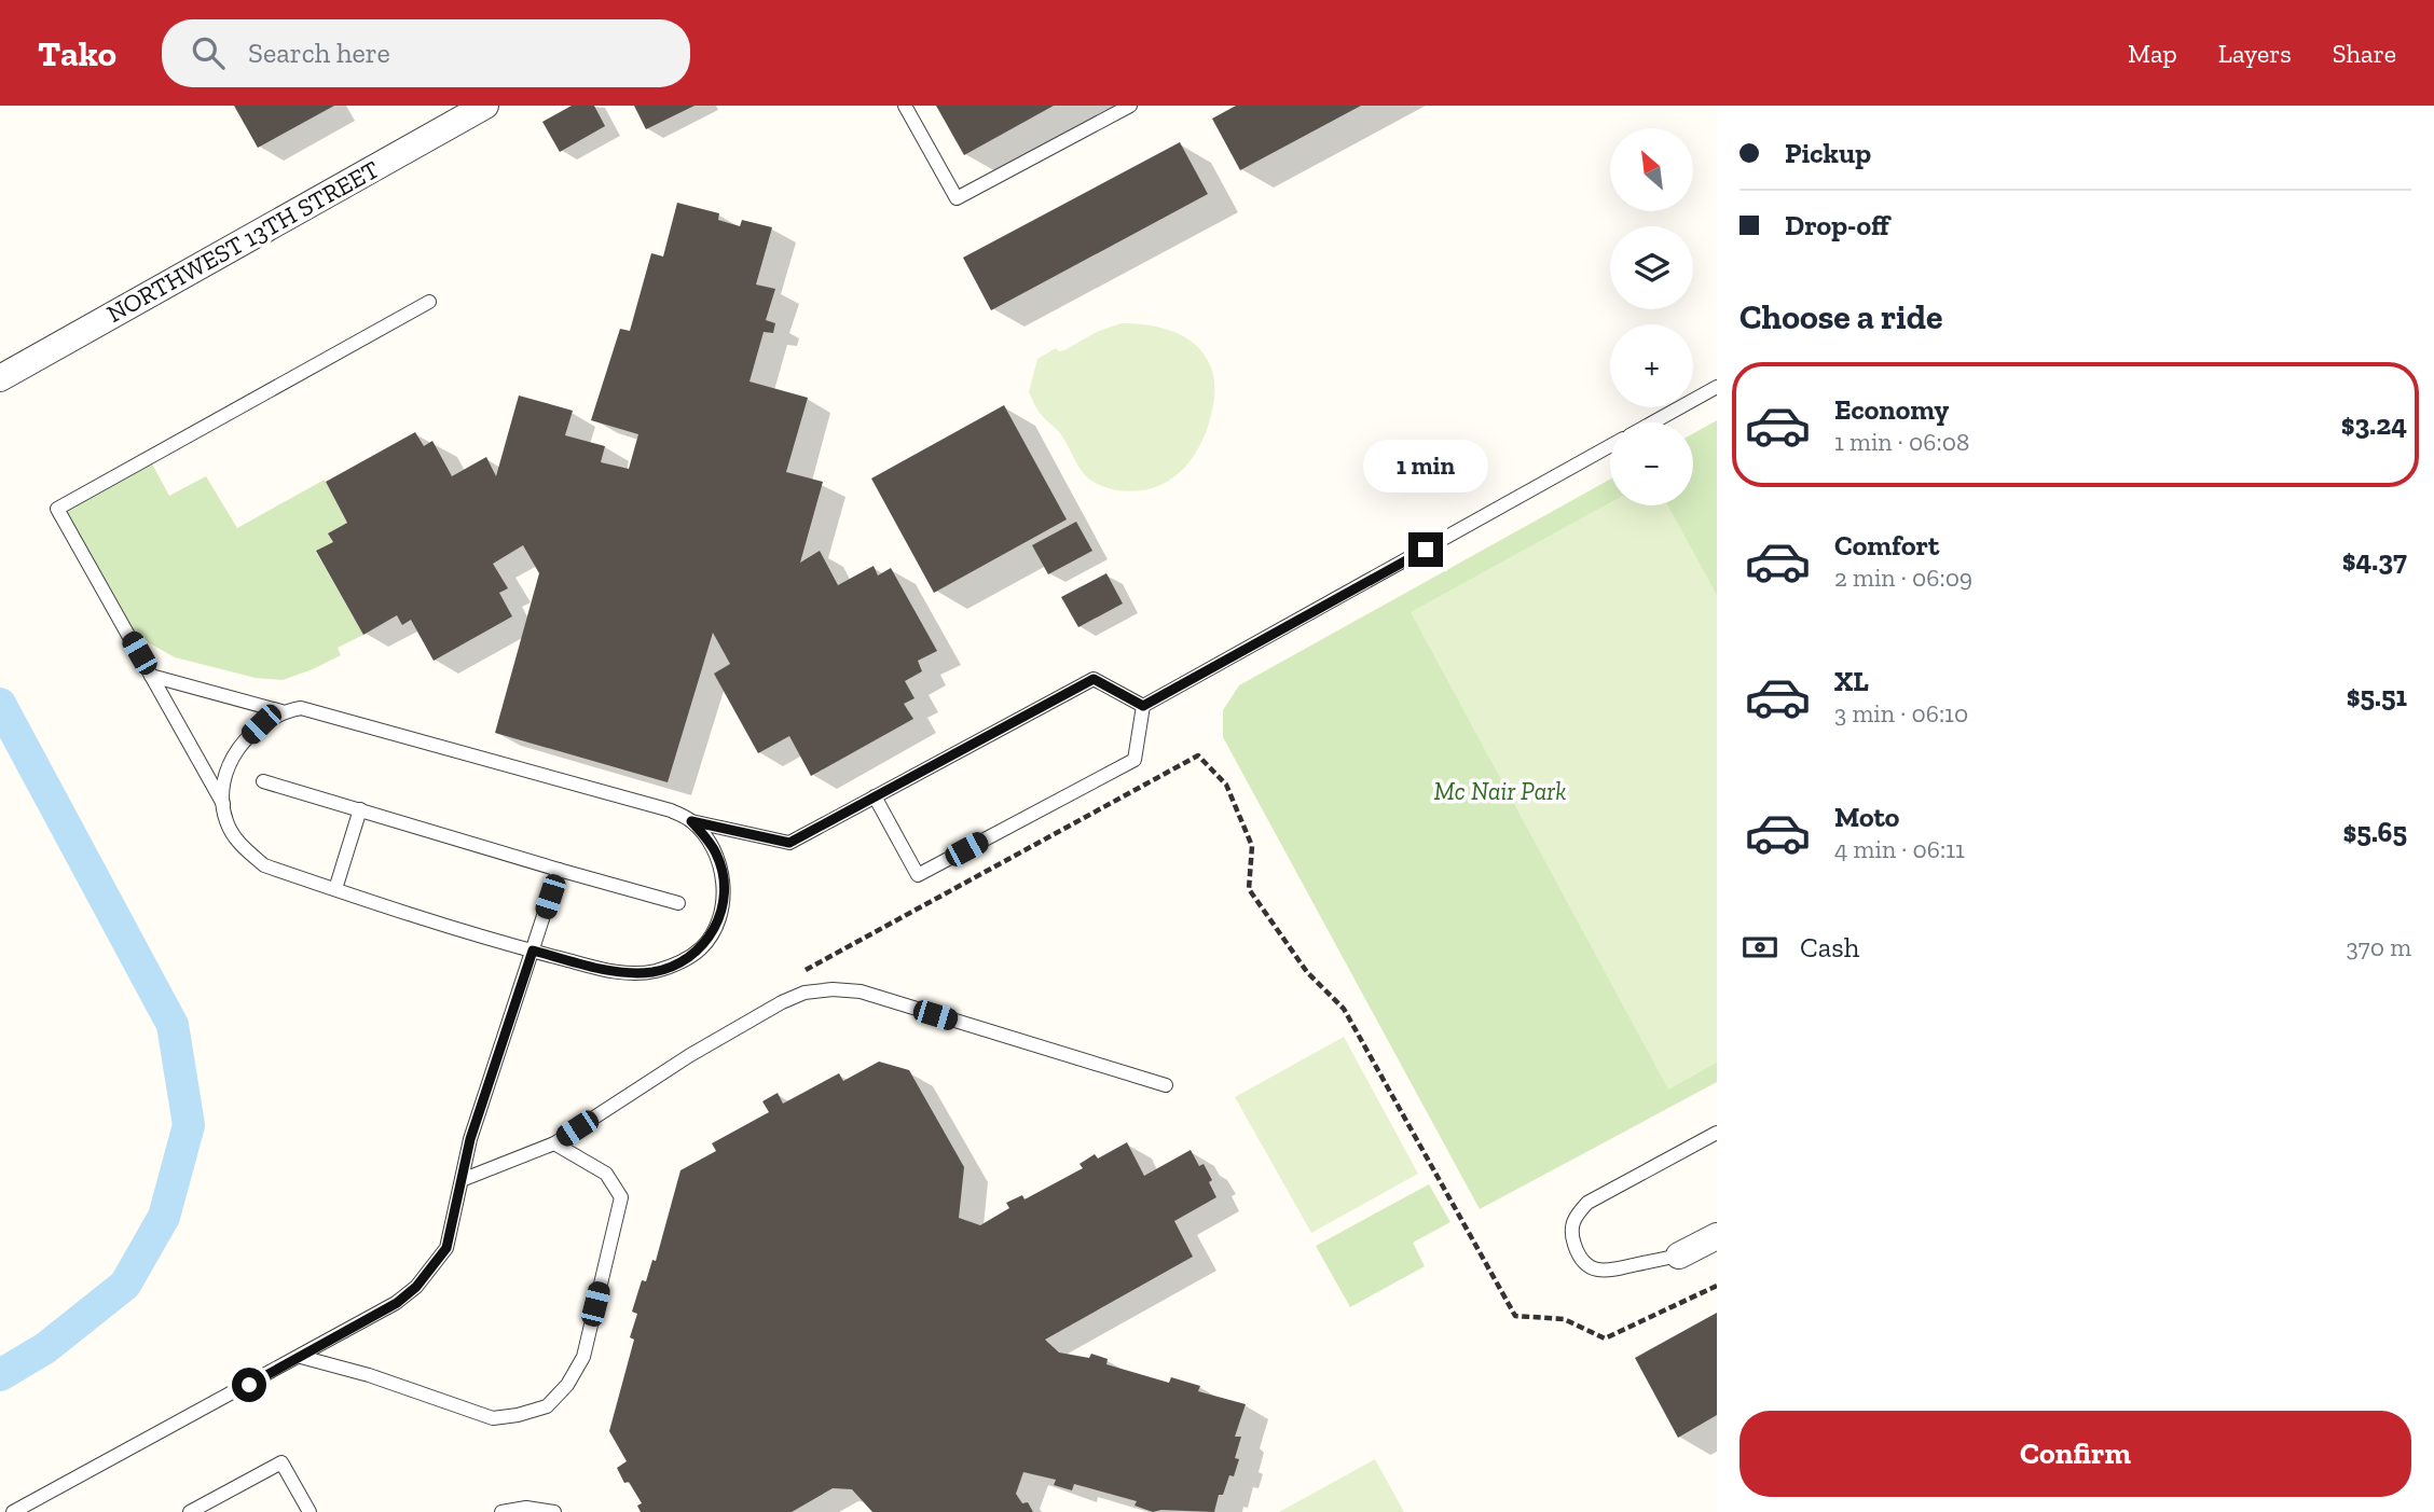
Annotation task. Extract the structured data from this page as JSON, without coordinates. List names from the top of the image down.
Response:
{
  "streets": {
    "street": ["NORTHWEST 13TH STREET"]
  },
  "parks": ["Mc Nair Park"],
  "north": "top left",
  "page": {
    "header": "Tako",
    "search": "Search here",
    "nav": ["Map", "Layers", "Share"],
    "banner": ["Pickup", "Drop-off"],
    "map_buttons": ["+", "−"],
    "heading": "Choose a ride",
    "list": [
      {
        "name": "Economy",
        "note": "1 min · 06:08",
        "value": "$3.24"
      },
      {
        "name": "Comfort",
        "note": "2 min · 06:09",
        "value": "$4.37"
      },
      {
        "name": "XL",
        "note": "3 min · 06:10",
        "value": "$5.51"
      },
      {
        "name": "Moto",
        "note": "4 min · 06:11",
        "value": "$5.65"
      }
    ],
    "bubble": "1 min",
    "pay": ["Cash", "370 m"],
    "buttons": "Confirm"
  }
}
